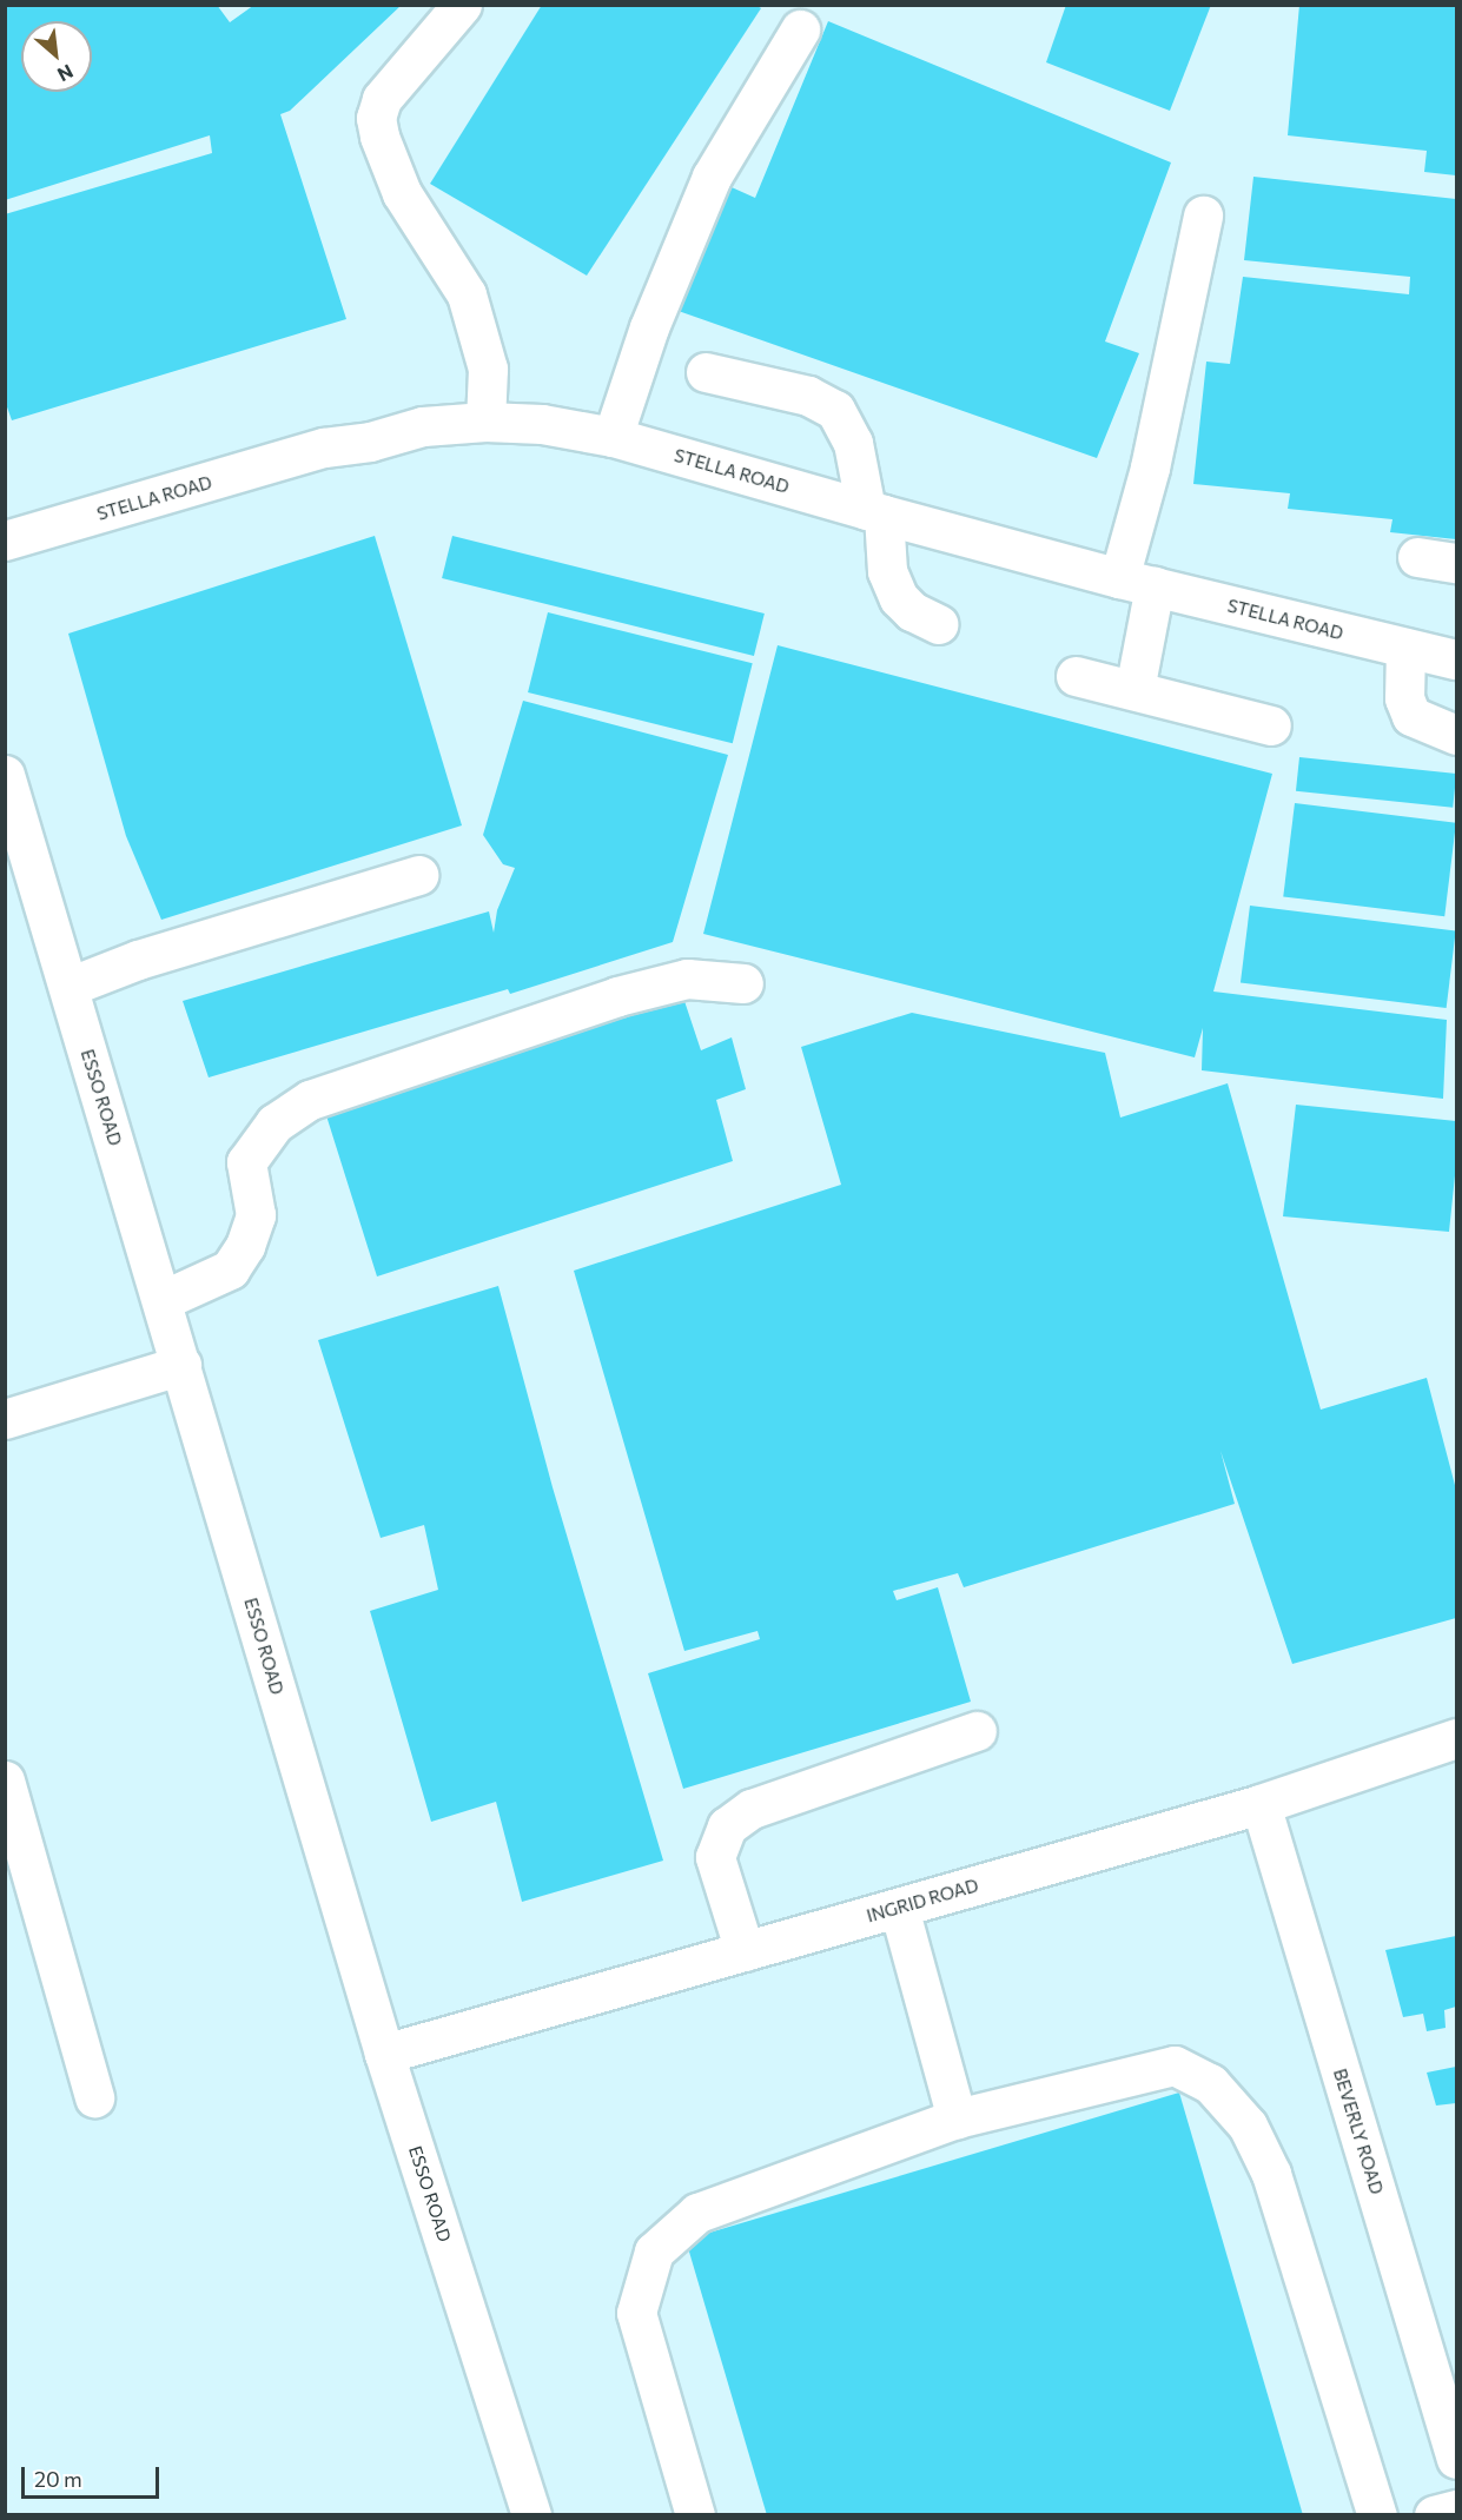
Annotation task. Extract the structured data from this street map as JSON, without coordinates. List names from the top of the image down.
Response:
{
  "streets": {
    "street": [
      "STELLA ROAD",
      "ESSO ROAD",
      "INGRID ROAD",
      "BEVERLY ROAD"
    ]
  },
  "crossings": [
    ["ESSO ROAD", "INGRID ROAD"],
    ["INGRID ROAD", "BEVERLY ROAD"]
  ],
  "scale_bar": "20 m",
  "north": "bottom right"
}
